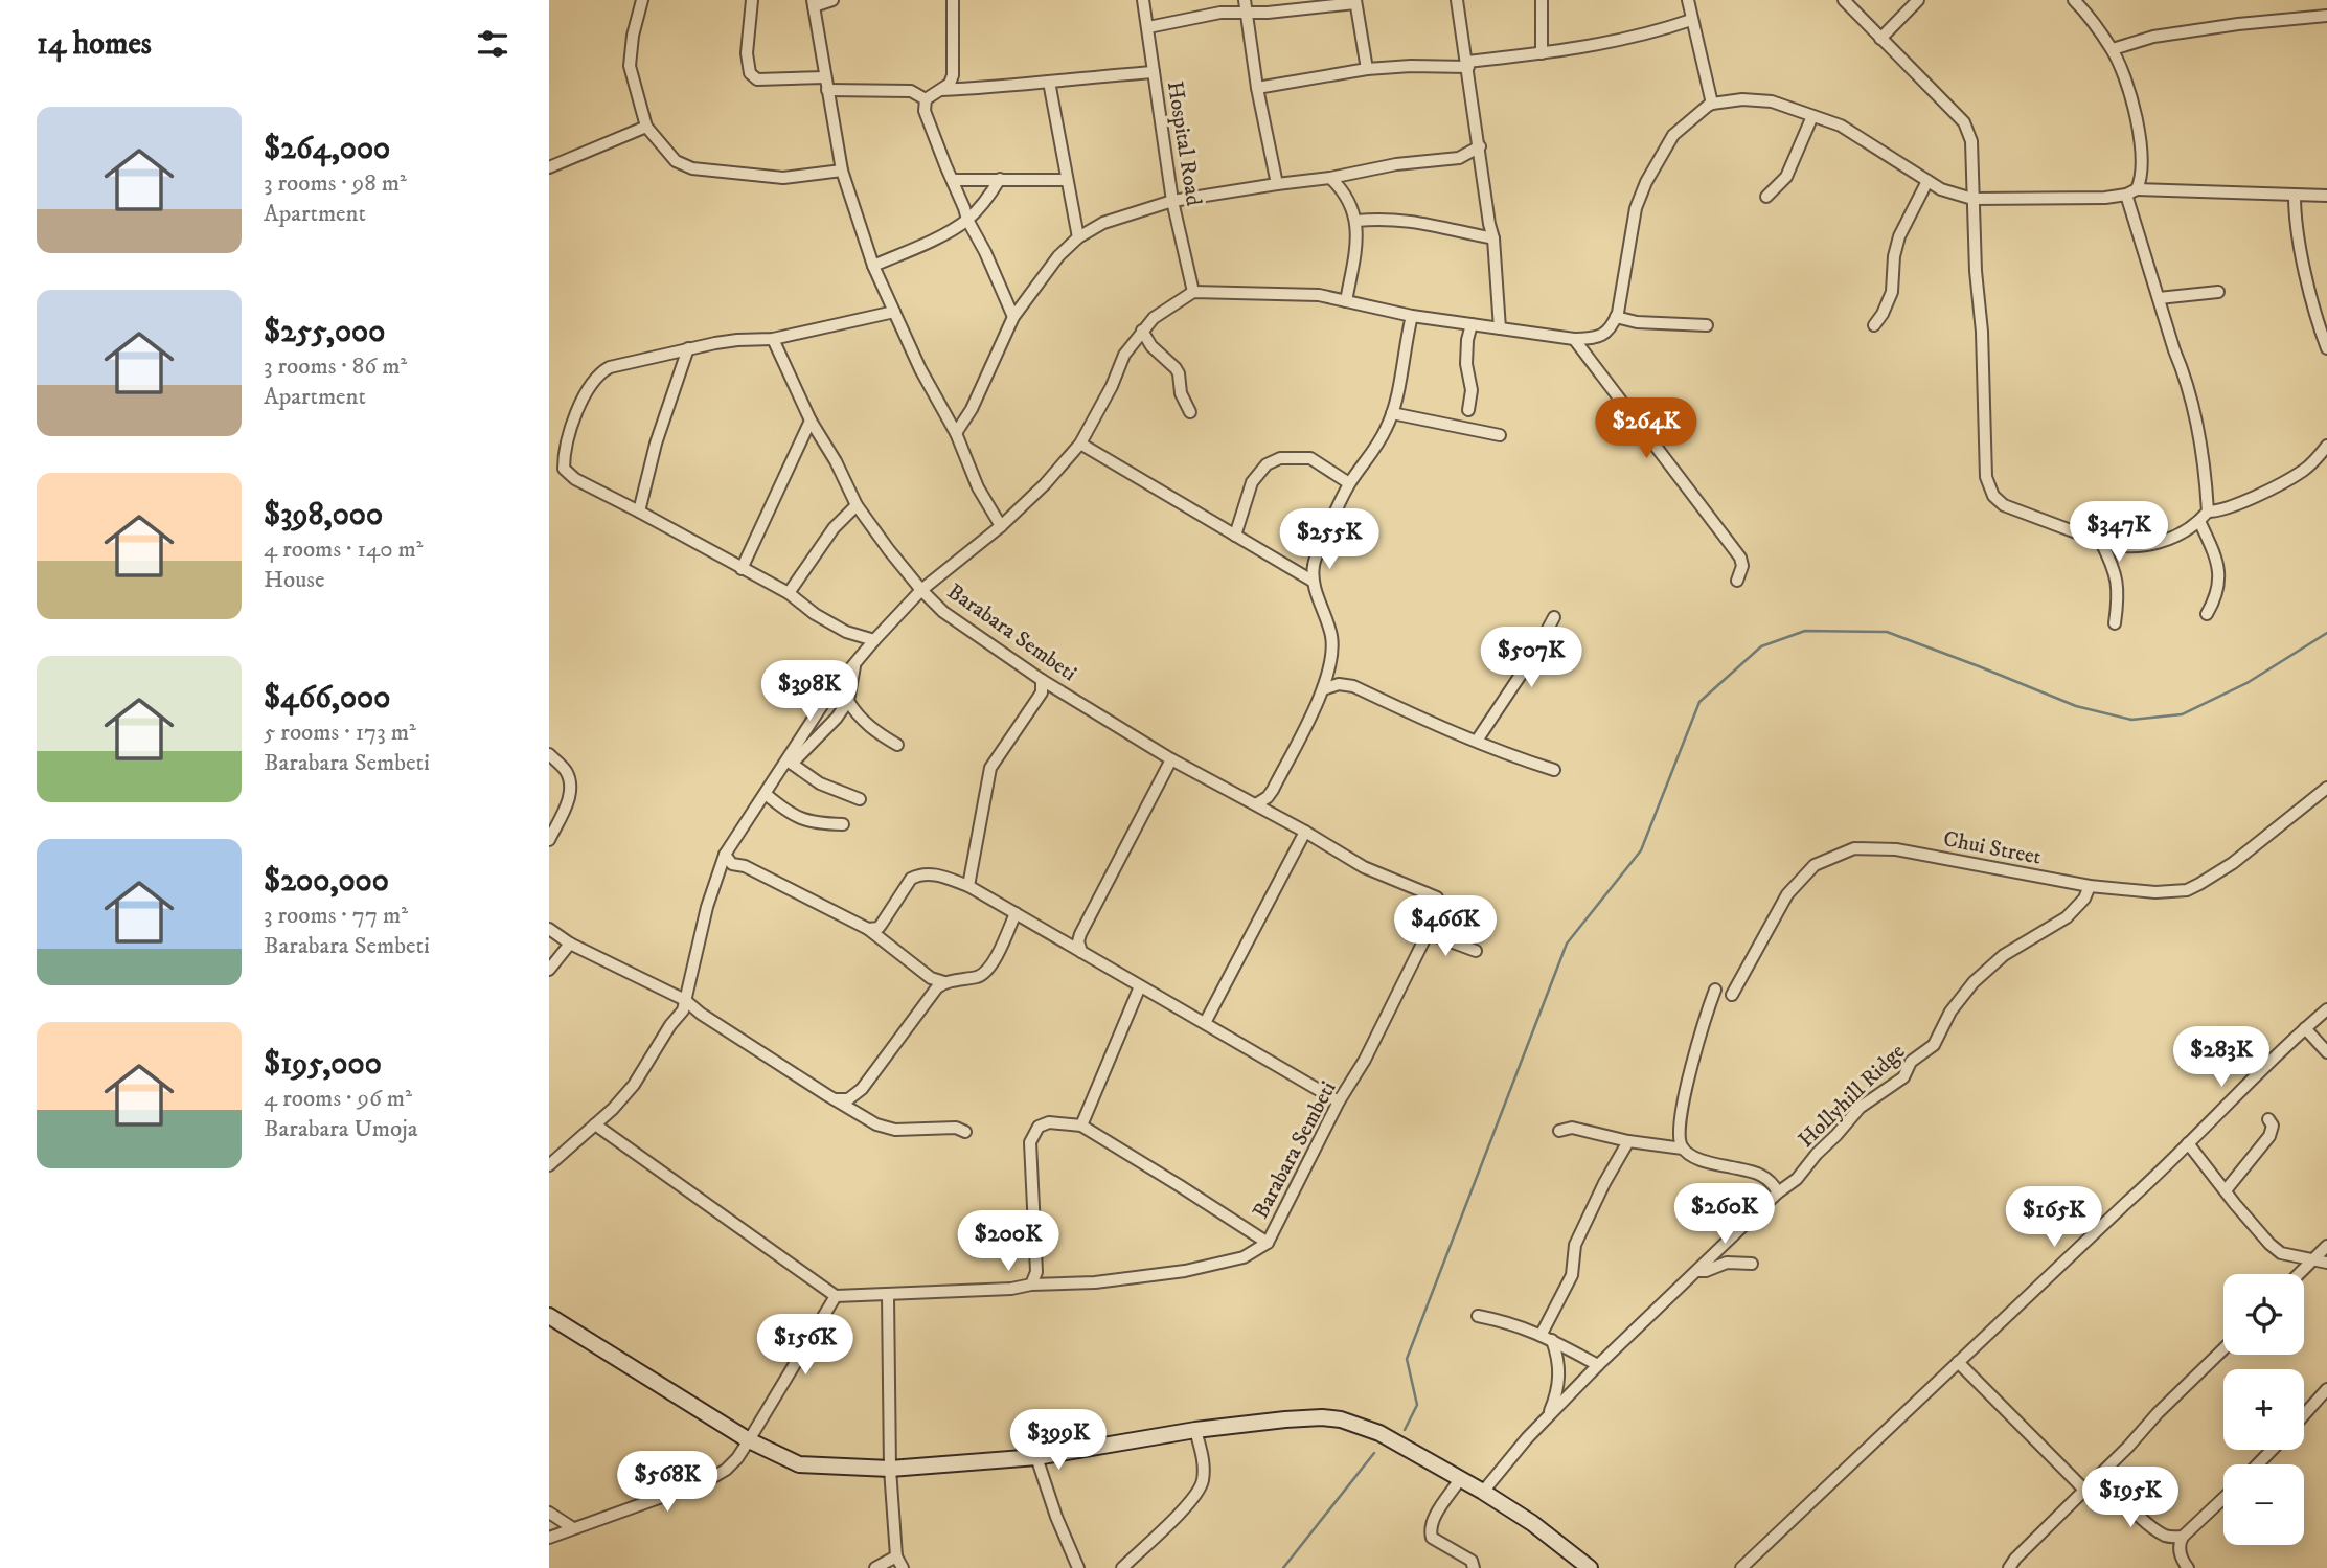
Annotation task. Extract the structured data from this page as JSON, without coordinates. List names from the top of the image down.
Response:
{
  "streets": {
    "street": [
      "Hospital Road",
      "Barabara Sembeti",
      "Chui Street",
      "Hollyhill Ridge"
    ]
  },
  "crossings": [
    ["Chui Street", "Hollyhill Ridge"]
  ],
  "page": {
    "heading": "14 homes",
    "list": [
      {
        "name": "$264,000",
        "note": "3 rooms · 98 m² · Apartment"
      },
      {
        "name": "$255,000",
        "note": "3 rooms · 86 m² · Apartment"
      },
      {
        "name": "$398,000",
        "note": "4 rooms · 140 m² · House"
      },
      {
        "name": "$466,000",
        "note": "5 rooms · 173 m² · Barabara Sembeti"
      },
      {
        "name": "$200,000",
        "note": "3 rooms · 77 m² · Barabara Sembeti"
      },
      {
        "name": "$195,000",
        "note": "4 rooms · 96 m² · Barabara Umoja"
      }
    ],
    "price": [
      "$264K",
      "$347K",
      "$255K",
      "$507K",
      "$398K",
      "$466K",
      "$283K",
      "$260K",
      "$165K",
      "$200K",
      "$156K",
      "$399K",
      "$568K",
      "$195K"
    ],
    "map_buttons": ["+", "−"]
  }
}
